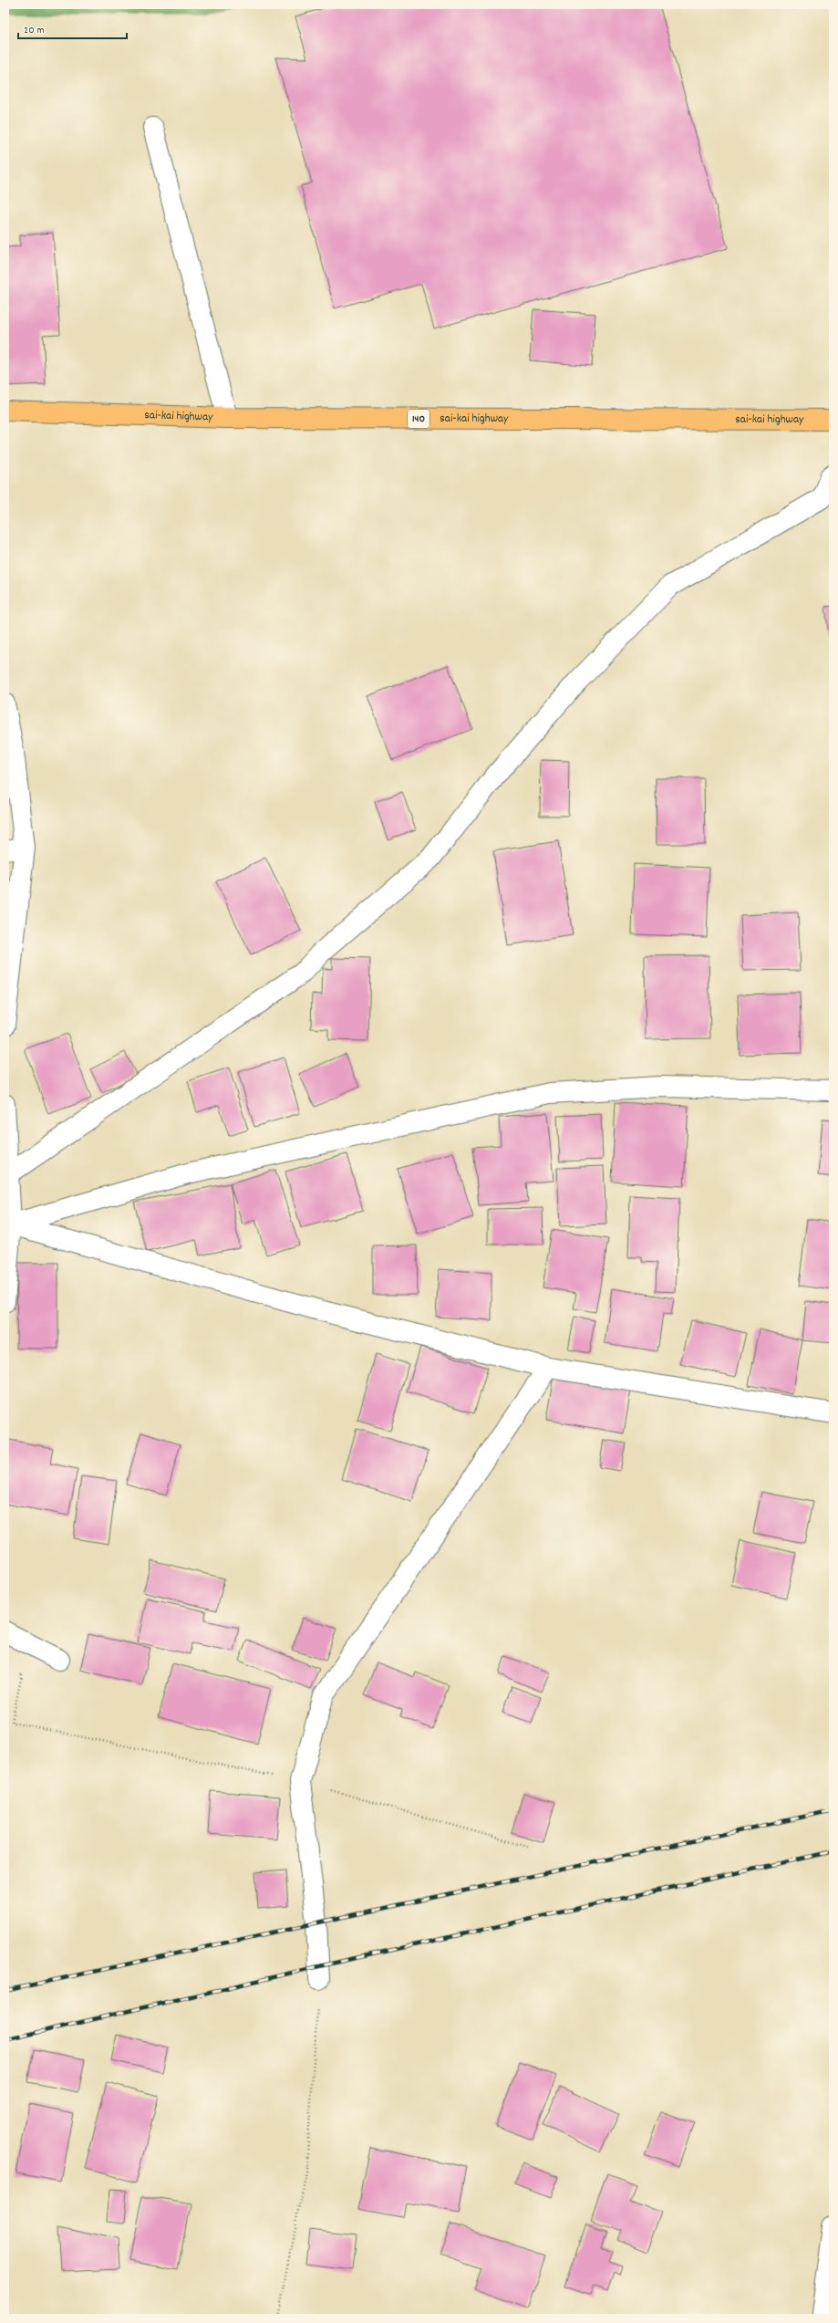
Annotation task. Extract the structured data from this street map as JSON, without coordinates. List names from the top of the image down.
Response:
{
  "streets": {
    "highway": ["sai-kai highway", "140"]
  },
  "scale_bar": "20 m"
}
